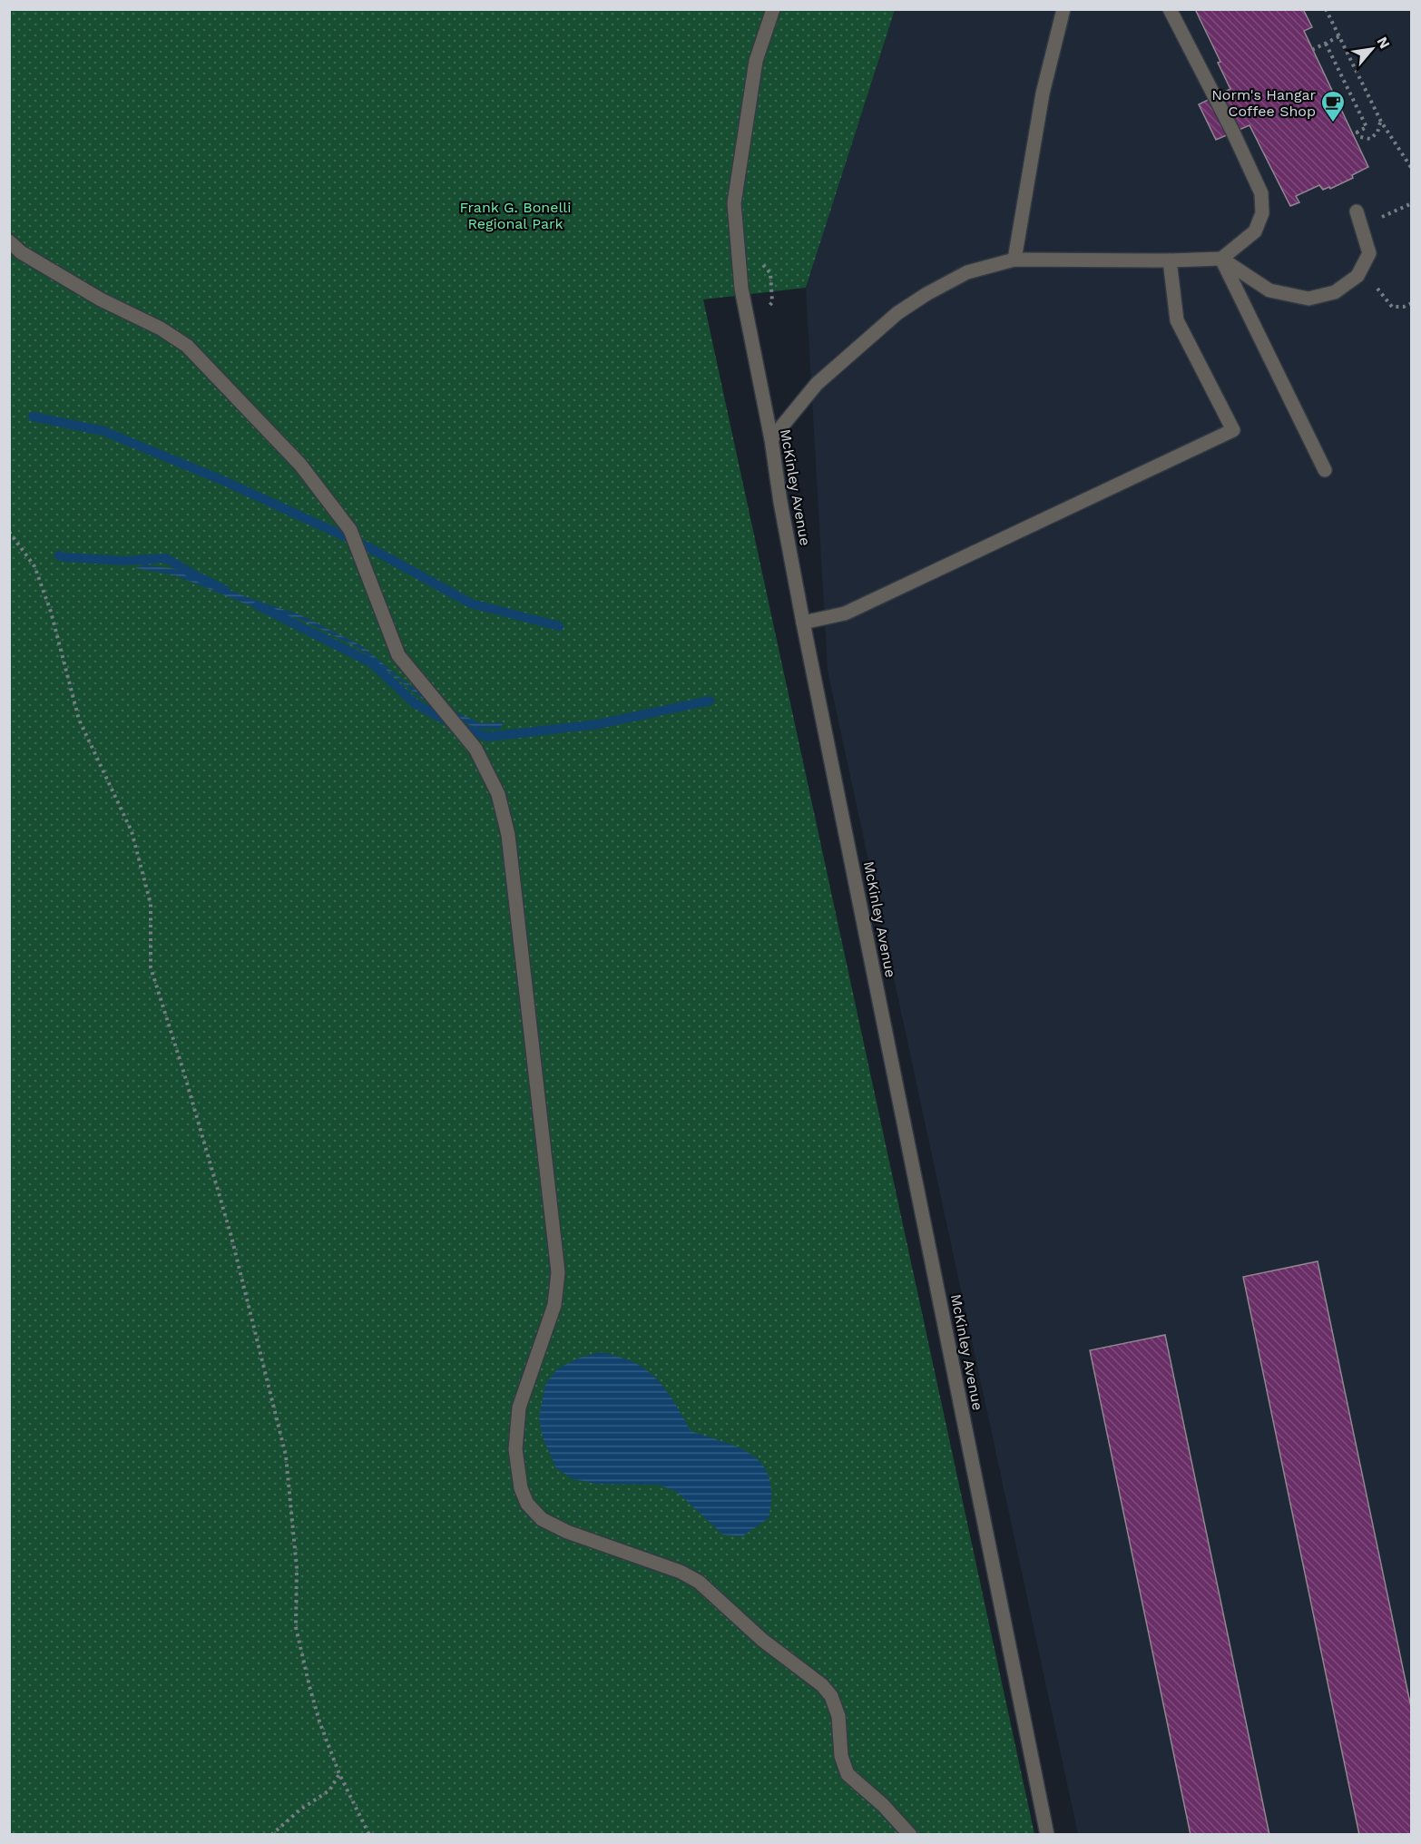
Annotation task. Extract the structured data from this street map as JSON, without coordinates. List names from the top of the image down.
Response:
{
  "streets": {
    "street": ["McKinley Avenue"]
  },
  "parks": ["Frank G. Bonelli Regional Park"],
  "places": {
    "cafe": ["Norm's Hangar Coffee Shop"]
  },
  "north": "top right"
}
